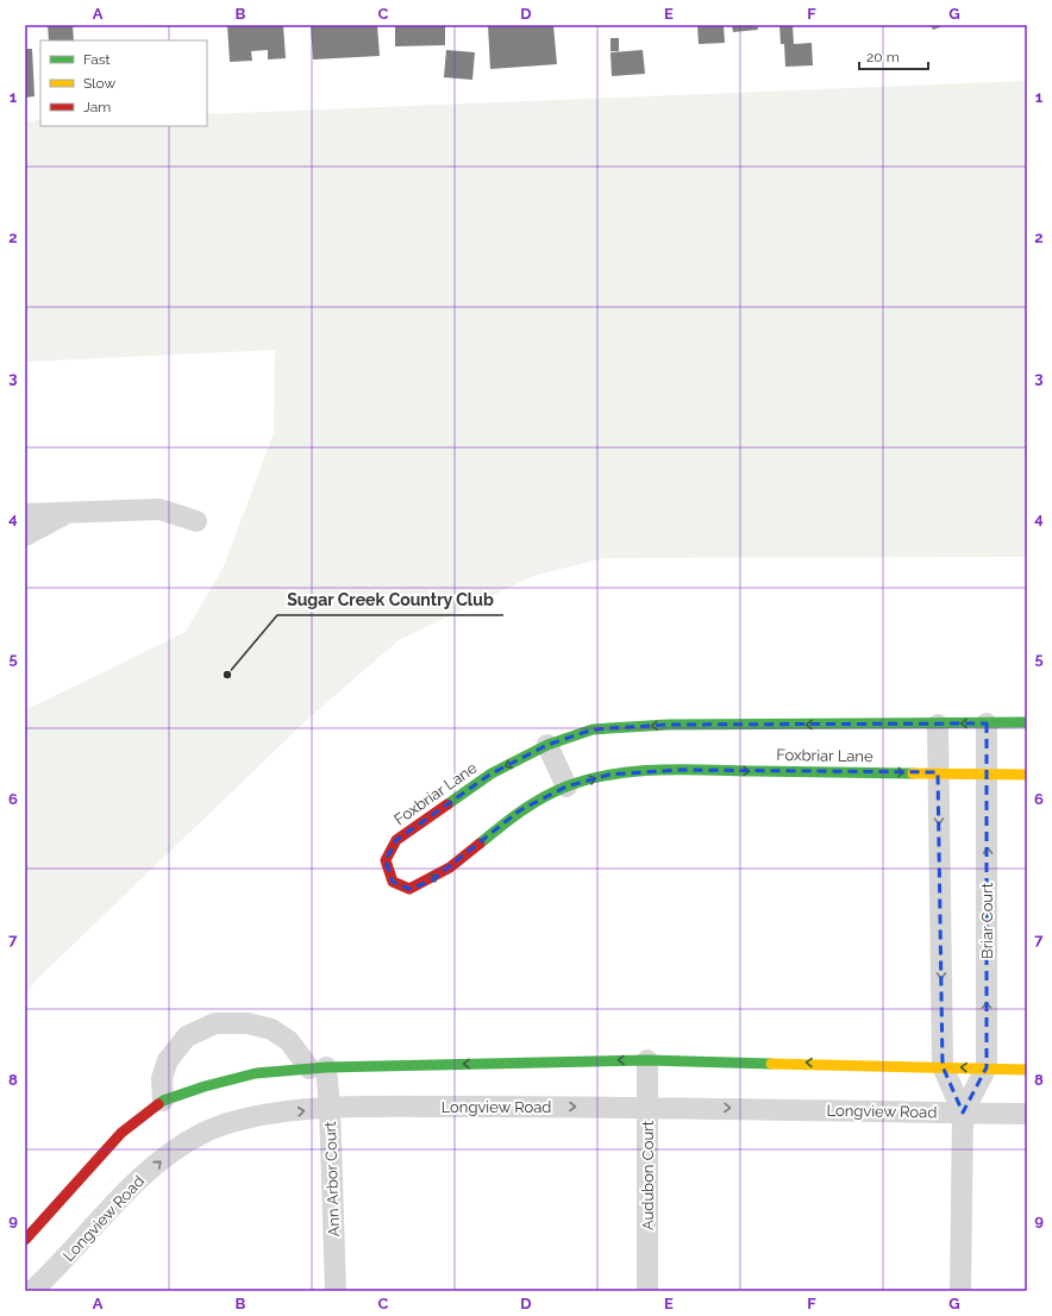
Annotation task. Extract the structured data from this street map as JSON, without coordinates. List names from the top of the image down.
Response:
{
  "streets": {
    "street": [
      "Foxbriar Lane",
      "Briar Court",
      "Longview Road",
      "Audubon Court",
      "Ann Arbor Court"
    ]
  },
  "crossings": [
    ["Foxbriar Lane", "Briar Court"],
    ["Briar Court", "Longview Road"],
    ["Longview Road", "Audubon Court"],
    ["Longview Road", "Ann Arbor Court"]
  ],
  "places": ["Sugar Creek Country Club"],
  "legend": ["Fast", "Slow", "Jam"],
  "scale_bar": "20 m",
  "grid": {
    "columns": [
      "A",
      "B",
      "C",
      "D",
      "E",
      "F",
      "G"
    ],
    "rows": [
      "1",
      "2",
      "3",
      "4",
      "5",
      "6",
      "7",
      "8",
      "9"
    ]
  }
}
